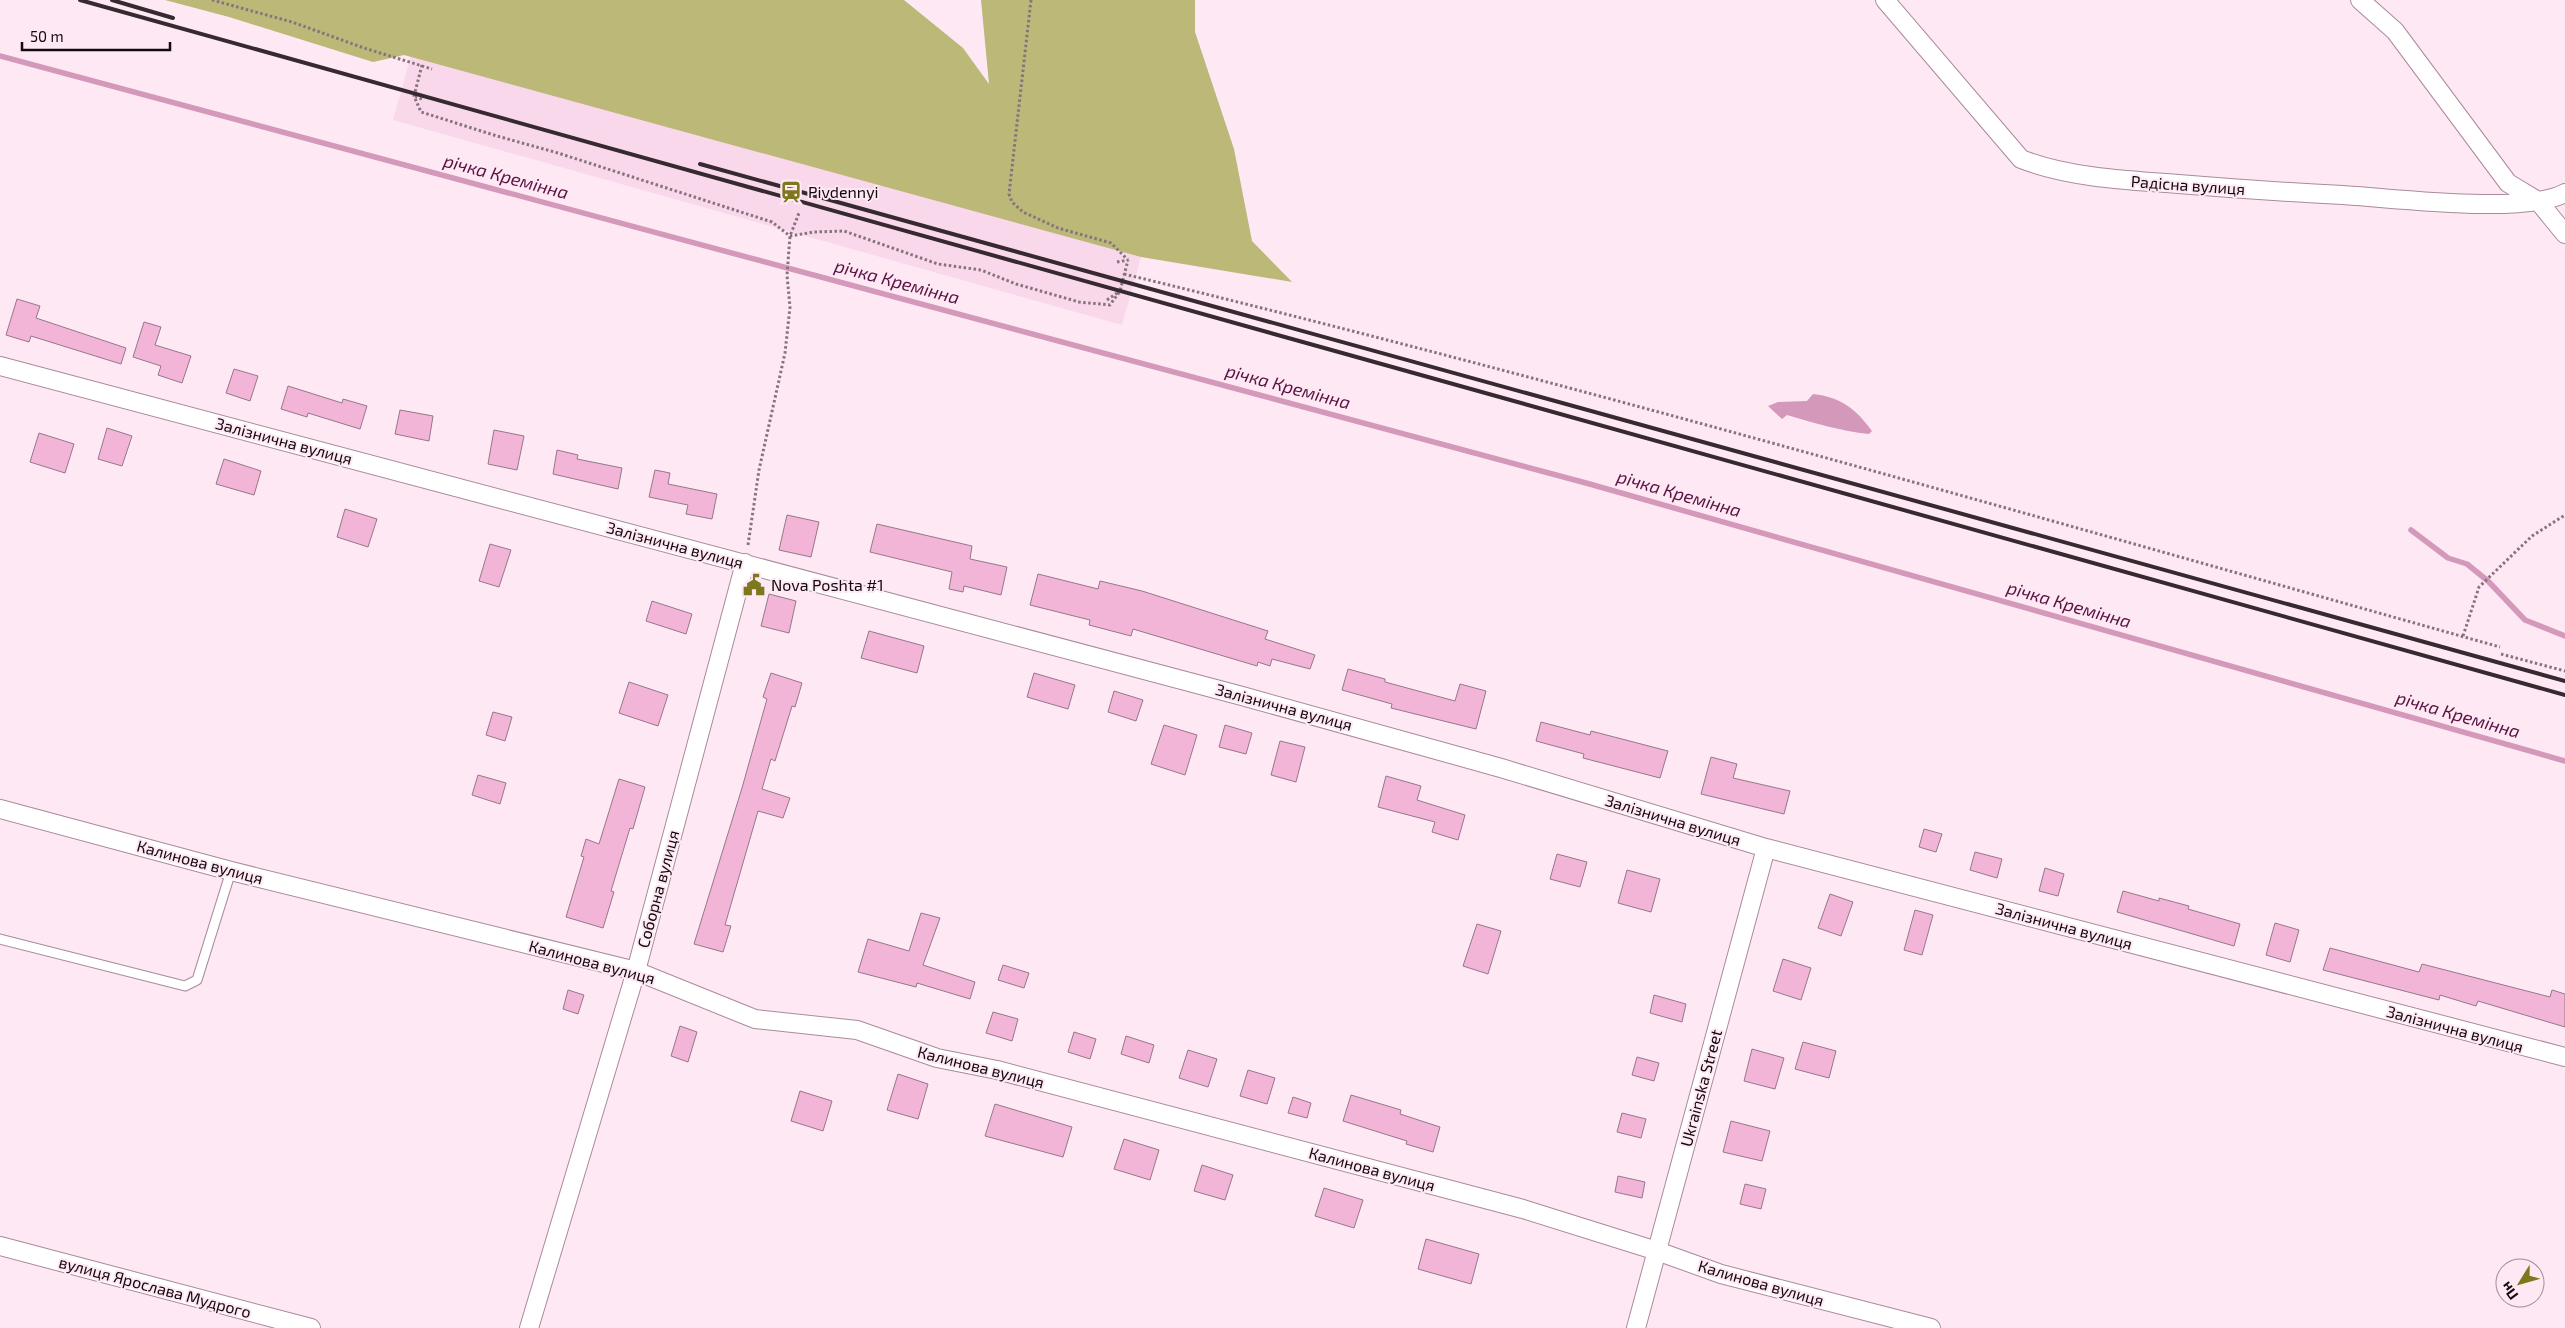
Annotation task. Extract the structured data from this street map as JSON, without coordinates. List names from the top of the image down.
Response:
{
  "streets": {
    "street": [
      "Радісна вулиця",
      "Залізнична вулиця",
      "Калинова вулиця",
      "Соборна вулиця",
      "Ukrainska Street",
      "вулиця Ярослава Мудрого"
    ]
  },
  "crossings": [
    ["Залізнична вулиця", "Соборна вулиця"],
    ["Залізнична вулиця", "Ukrainska Street"],
    ["Калинова вулиця", "Соборна вулиця"],
    ["Калинова вулиця", "Ukrainska Street"]
  ],
  "water": ["річка Кремінна"],
  "places": {
    "station": ["Pivdennyi"],
    "public building": ["Nova Poshta #1"]
  },
  "scale_bar": "50 m",
  "north": "bottom left"
}
